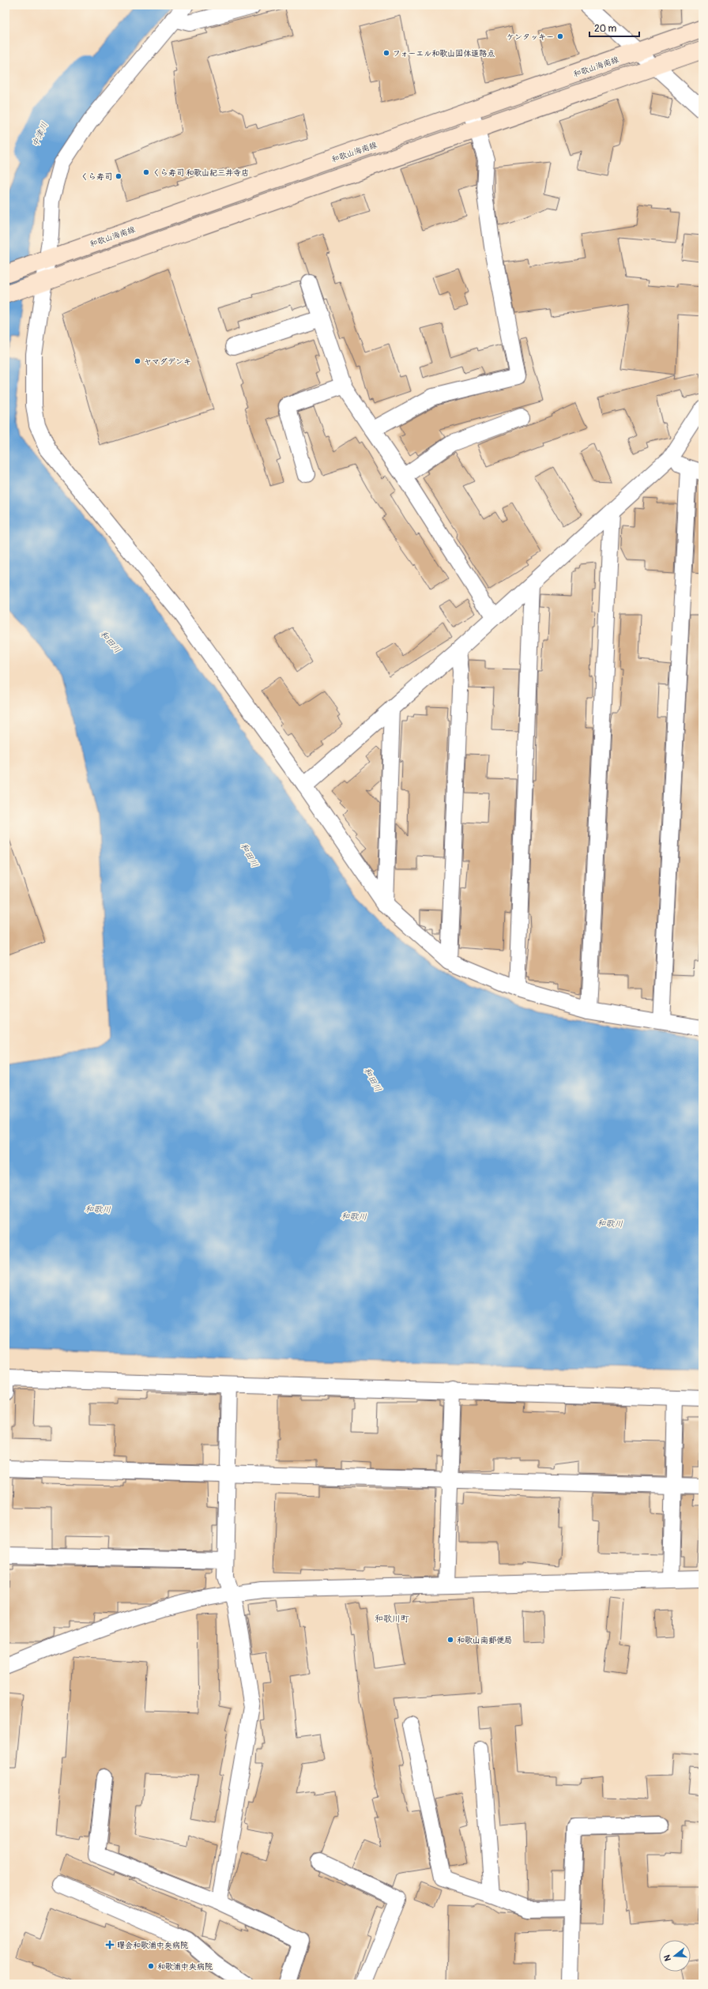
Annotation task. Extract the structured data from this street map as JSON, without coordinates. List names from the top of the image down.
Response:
{
  "streets": {
    "main road": ["和歌山海南線"]
  },
  "districts": ["和歌川町"],
  "water": ["中津川", "和田川", "和歌川"],
  "places": {
    "other": [
      "ケンタッキー",
      "フォーエル和歌山国体道路点",
      "くら寿司 和歌山紀三井寺店",
      "くら寿司",
      "ヤマダデンキ",
      "和歌山南郵便局",
      "和歌浦中央病院"
    ],
    "health": ["曙会和歌浦中央病院"]
  },
  "scale_bar": "20 m",
  "north": "left"
}
